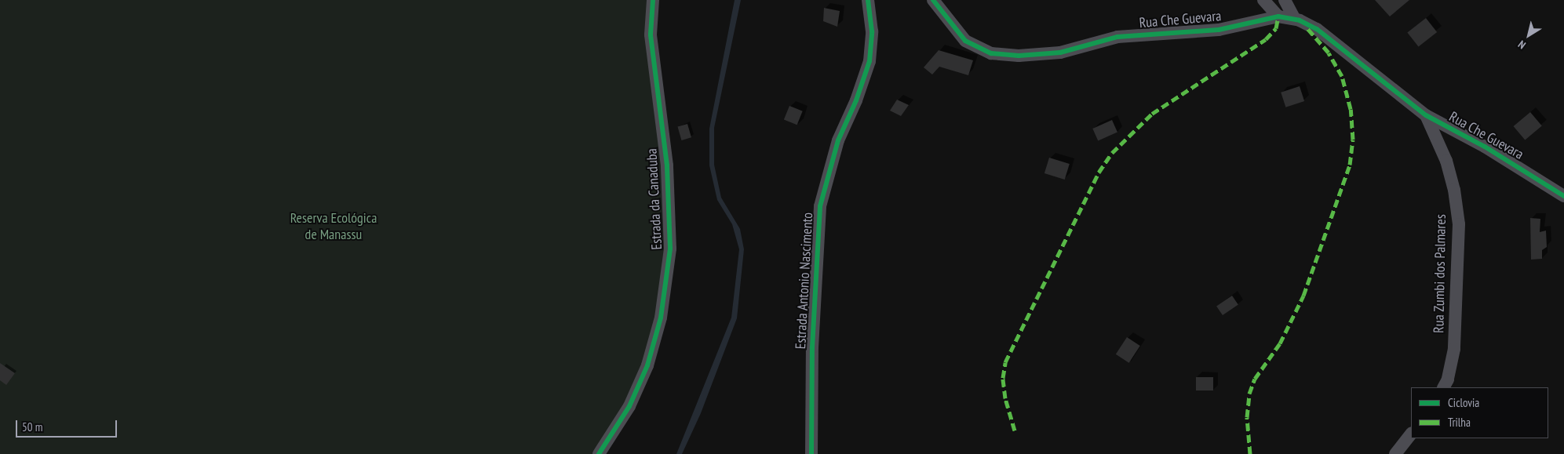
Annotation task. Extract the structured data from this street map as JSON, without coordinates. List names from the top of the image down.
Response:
{
  "streets": {
    "street": [
      "Rua Che Guevara",
      "Estrada da Canaduba",
      "Rua Zumbi dos Palmares",
      "Estrada Antonio Nascimento"
    ]
  },
  "crossings": [
    ["Rua Che Guevara", "Rua Zumbi dos Palmares"]
  ],
  "parks": ["Reserva Ecológica de Manassu"],
  "legend": ["Ciclovia", "Trilha"],
  "scale_bar": "50 m",
  "north": "bottom left"
}
